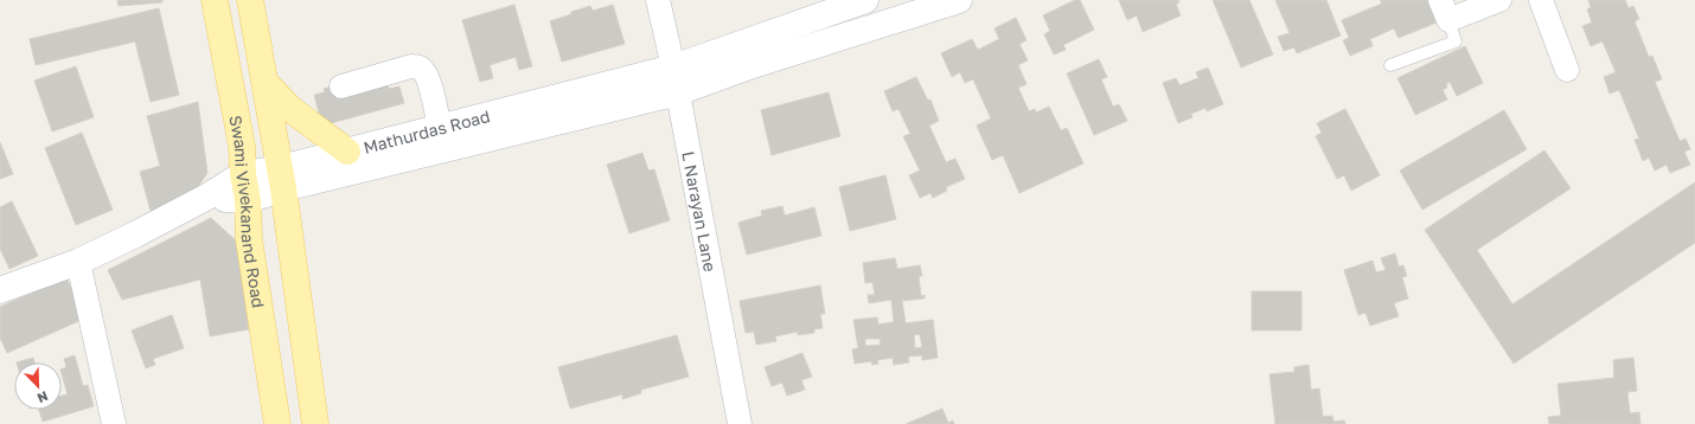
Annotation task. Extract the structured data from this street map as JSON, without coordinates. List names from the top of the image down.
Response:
{
  "streets": {
    "main road": ["Swami Vivekanand Road"],
    "street": ["Mathurdas Road", "L Narayan Lane"]
  },
  "crossings": [
    ["Mathurdas Road", "Swami Vivekanand Road"],
    ["Mathurdas Road", "L Narayan Lane"]
  ],
  "north": "bottom right"
}
